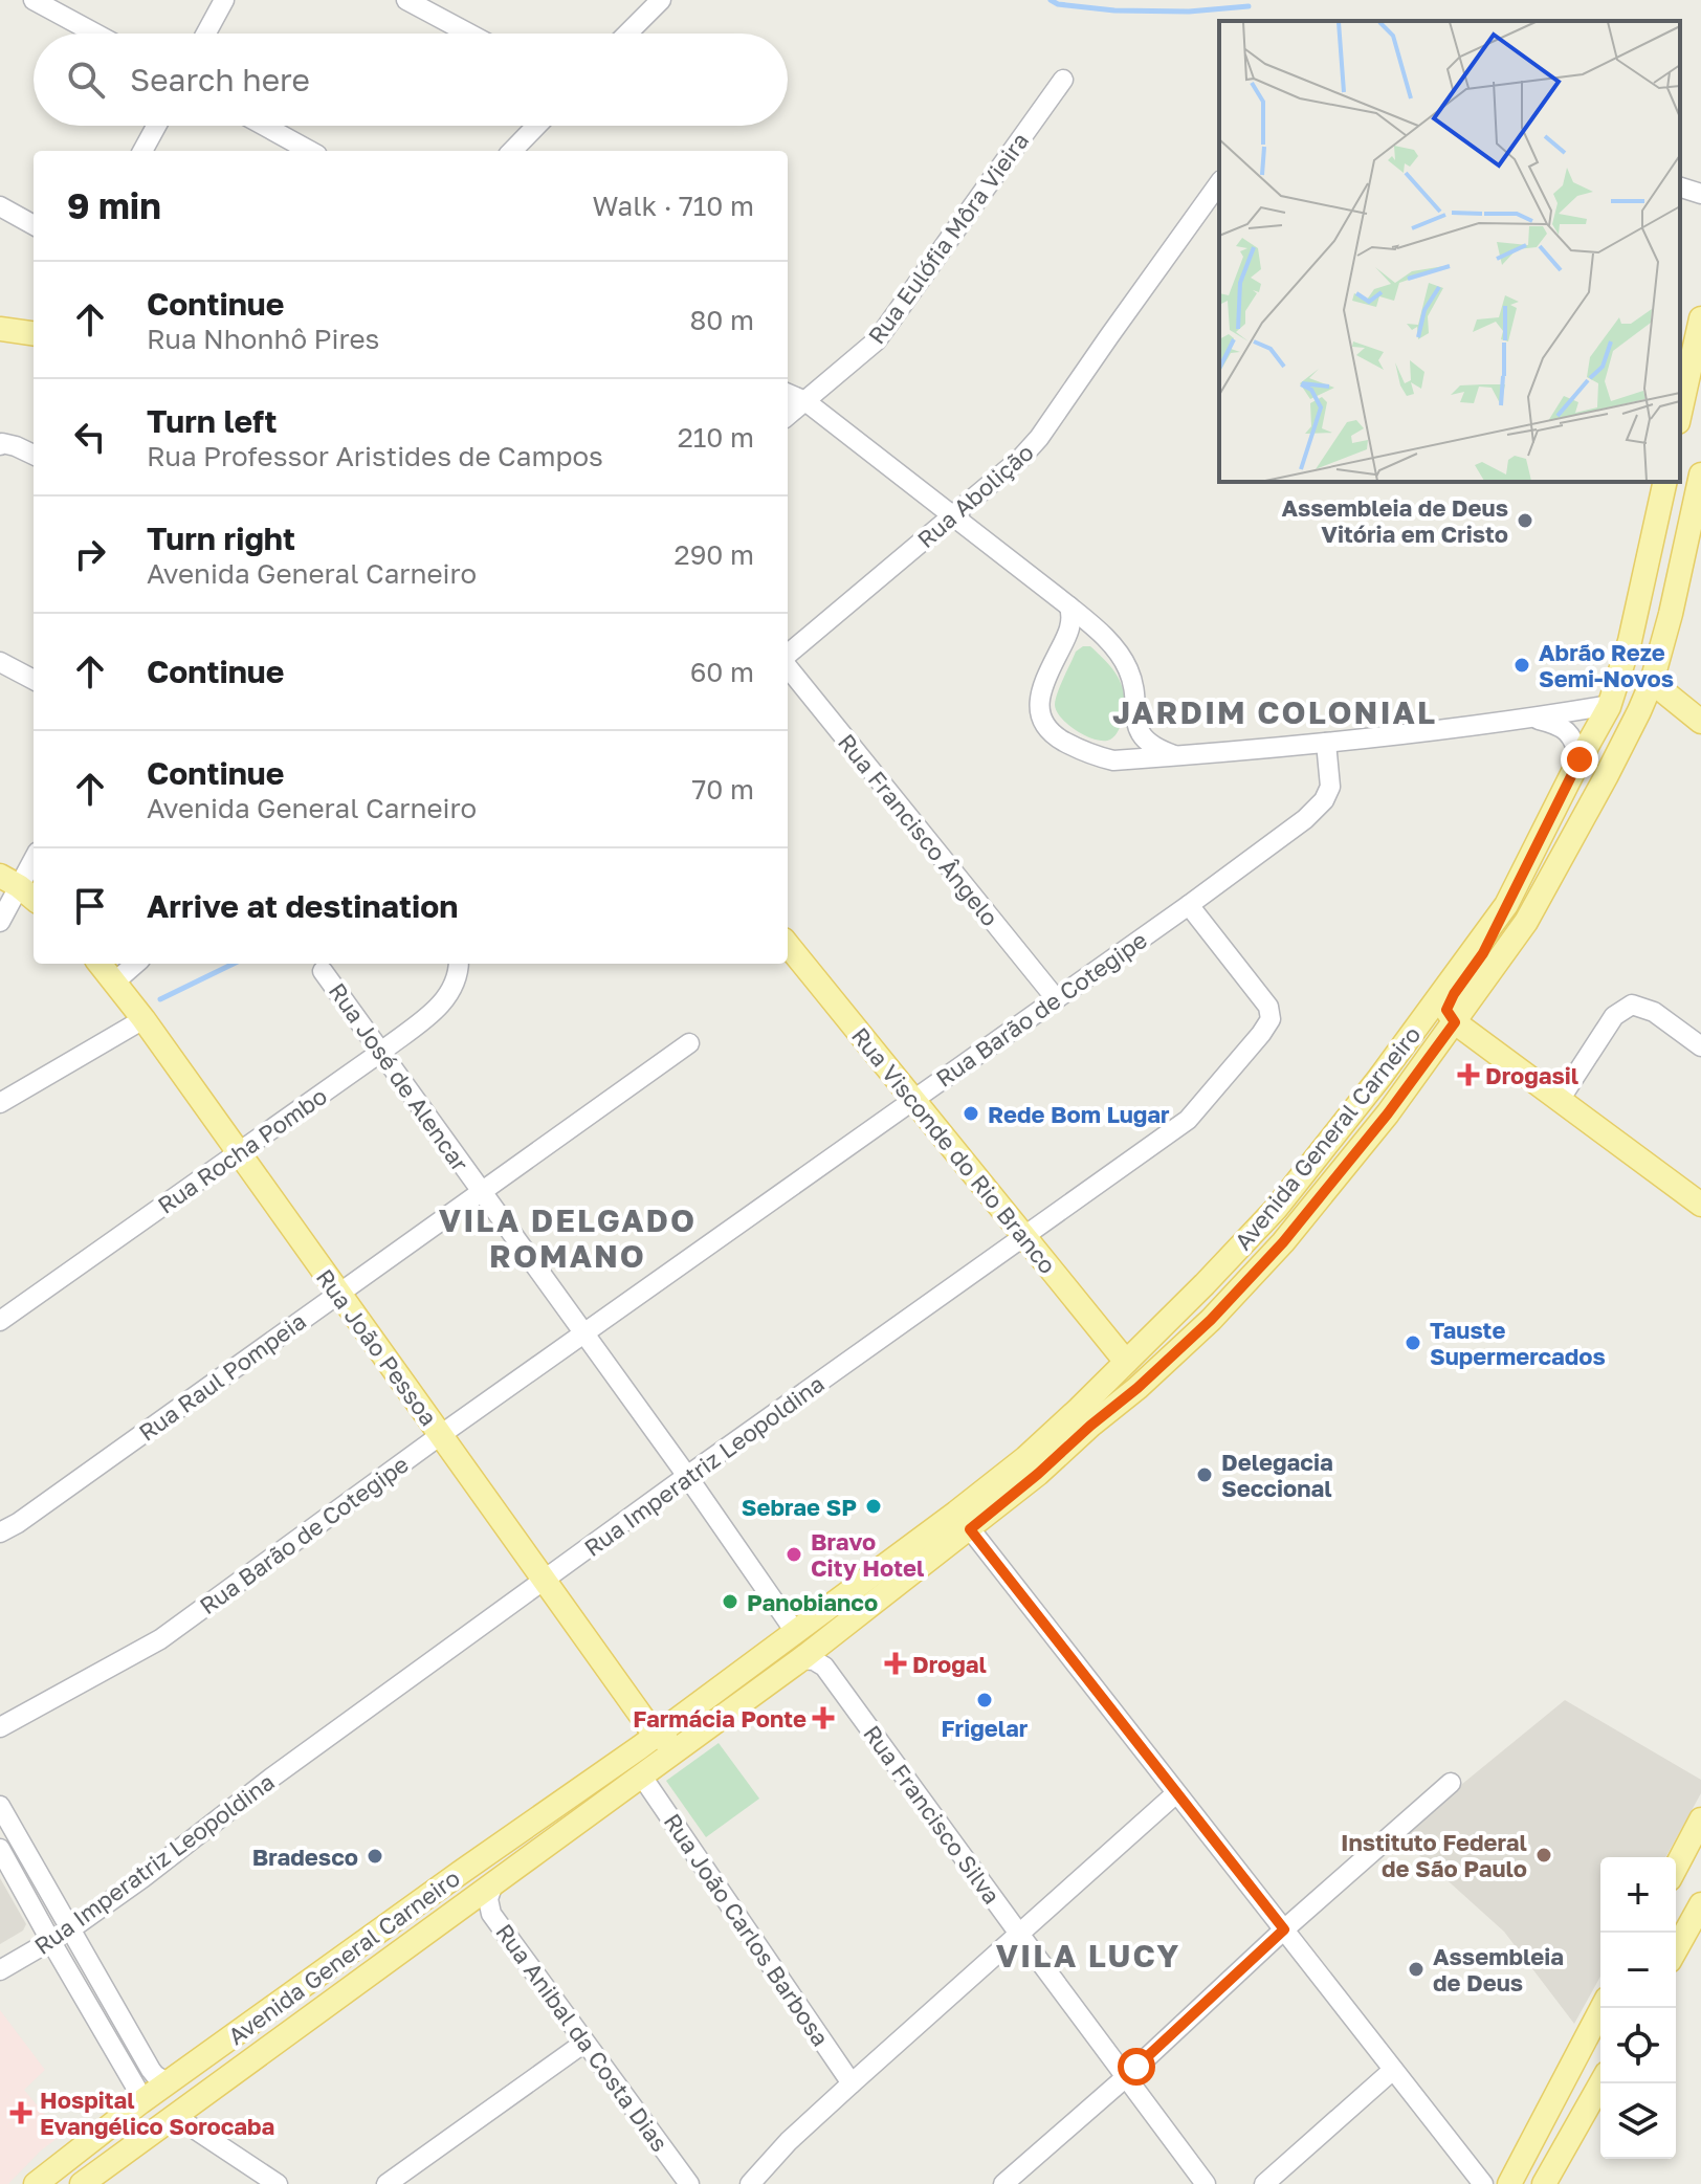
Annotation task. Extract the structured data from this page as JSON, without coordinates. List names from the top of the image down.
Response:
{
  "streets": {
    "main road": ["Avenida General Carneiro", "Rua Visconde do Rio Branco", "Rua João Pessoa"],
    "street": [
      "Rua Eulófia Môra Vieira",
      "Rua Abolição",
      "Rua Francisco Ângelo",
      "Rua Barão de Cotegipe",
      "Rua José de Alencar",
      "Rua Rocha Pombo",
      "Rua Raul Pompeia",
      "Rua Imperatriz Leopoldina",
      "Rua Francisco Silva",
      "Rua João Carlos Barbosa",
      "Rua Anibal da Costa Dias"
    ]
  },
  "crossings": [
    ["Rua Francisco Ângelo", "Rua Barão de Cotegipe"],
    ["Rua Barão de Cotegipe", "Rua José de Alencar"],
    ["Rua Barão de Cotegipe", "Rua Visconde do Rio Branco"],
    ["Rua Barão de Cotegipe", "Rua João Pessoa"],
    ["Rua Barão de Cotegipe", "Rua Imperatriz Leopoldina"],
    ["Rua José de Alencar", "Avenida General Carneiro"],
    ["Rua José de Alencar", "Rua Rocha Pombo"],
    ["Rua José de Alencar", "Rua Raul Pompeia"],
    ["Rua José de Alencar", "Rua Imperatriz Leopoldina"],
    ["Avenida General Carneiro", "Rua Visconde do Rio Branco"],
    ["Avenida General Carneiro", "Rua João Pessoa"],
    ["Avenida General Carneiro", "Rua Francisco Silva"],
    ["Avenida General Carneiro", "Rua João Carlos Barbosa"],
    ["Avenida General Carneiro", "Rua Anibal da Costa Dias"],
    ["Rua Rocha Pombo", "Rua João Pessoa"],
    ["Rua Visconde do Rio Branco", "Rua Imperatriz Leopoldina"],
    ["Rua João Pessoa", "Rua Raul Pompeia"],
    ["Rua João Pessoa", "Rua Imperatriz Leopoldina"]
  ],
  "districts": ["JARDIM COLONIAL", "VILA DELGADO ROMANO", "VILA LUCY"],
  "places": {
    "other": [
      "Assembleia de Deus Vitória em Cristo",
      "Abrão Reze Semi-Novos",
      "Rede Bom Lugar",
      "Tauste Supermercados",
      "Delegacia Seccional",
      "Sebrae SP",
      "Bravo City Hotel",
      "Panobianco",
      "Frigelar",
      "Instituto Federal de São Paulo",
      "Bradesco",
      "Assembleia de Deus"
    ],
    "health": [
      "Drogasil",
      "Drogal",
      "Farmácia Ponte",
      "Hospital Evangélico Sorocaba"
    ]
  },
  "page": {
    "search": "Search here",
    "heading": ["9 min", "Walk · 710 m"],
    "list": [
      ["Continue", "Rua Nhonhô Pires", "80 m"],
      ["Turn left", "Rua Professor Aristides de Campos", "210 m"],
      ["Turn right", "Avenida General Carneiro", "290 m"],
      ["Continue", "60 m"],
      ["Continue", "Avenida General Carneiro", "70 m"],
      "Arrive at destination"
    ],
    "map_buttons": ["+", "−"]
  }
}
